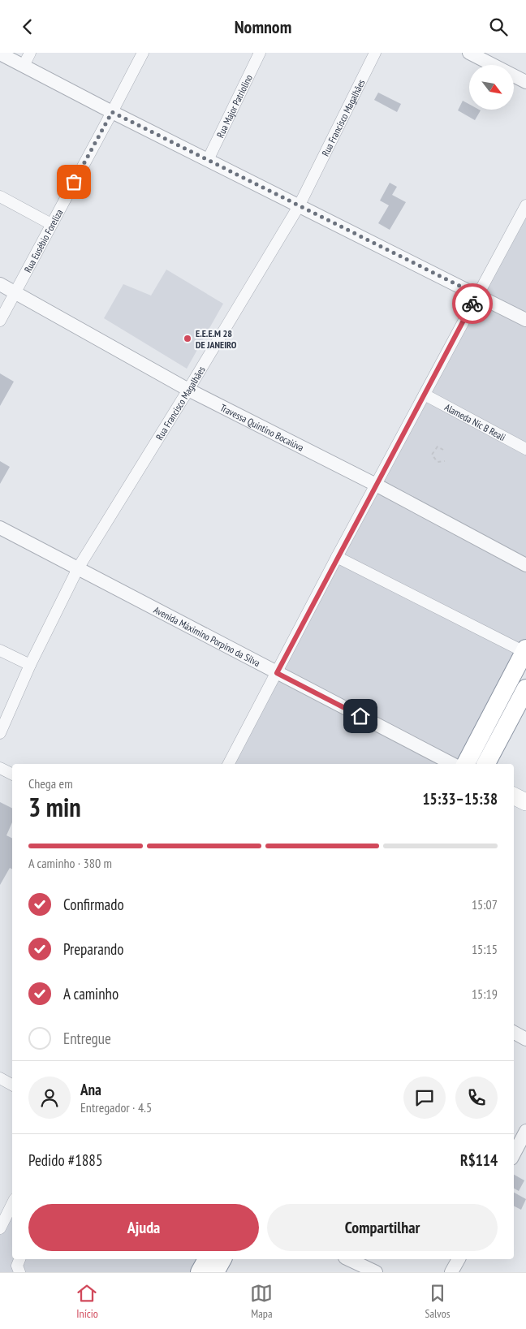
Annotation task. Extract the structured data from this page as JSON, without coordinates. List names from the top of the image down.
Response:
{
  "streets": {
    "street": [
      "Rua Major Patriolino",
      "Rua Francisco Magalhães",
      "Rua Eusébio Foreliza",
      "Alameda Nic B Reali",
      "Travessa Quintino Bocaiúva",
      "Avenida Máximino Porpino da Silva"
    ]
  },
  "crossings": [
    ["Rua Francisco Magalhães", "Travessa Quintino Bocaiúva"],
    ["Rua Francisco Magalhães", "Avenida Máximino Porpino da Silva"],
    ["Rua Eusébio Foreliza", "Travessa Quintino Bocaiúva"]
  ],
  "places": ["E.E.E.M 28 DE JANEIRO"],
  "north": "bottom right",
  "page": {
    "header": "Nomnom",
    "heading": ["3 min", "Chega em", "15:33–15:38"],
    "panel": [
      "Ana",
      "Entregador · 4.5",
      "Pedido #1885",
      "R$114"
    ],
    "bar": "A caminho · 380 m",
    "list": [
      ["Confirmado", "15:07"],
      ["Preparando", "15:15"],
      ["A caminho", "15:19"],
      "Entregue"
    ],
    "buttons": ["Ajuda", "Compartilhar"],
    "tabs": ["Início", "Mapa", "Salvos"]
  }
}
